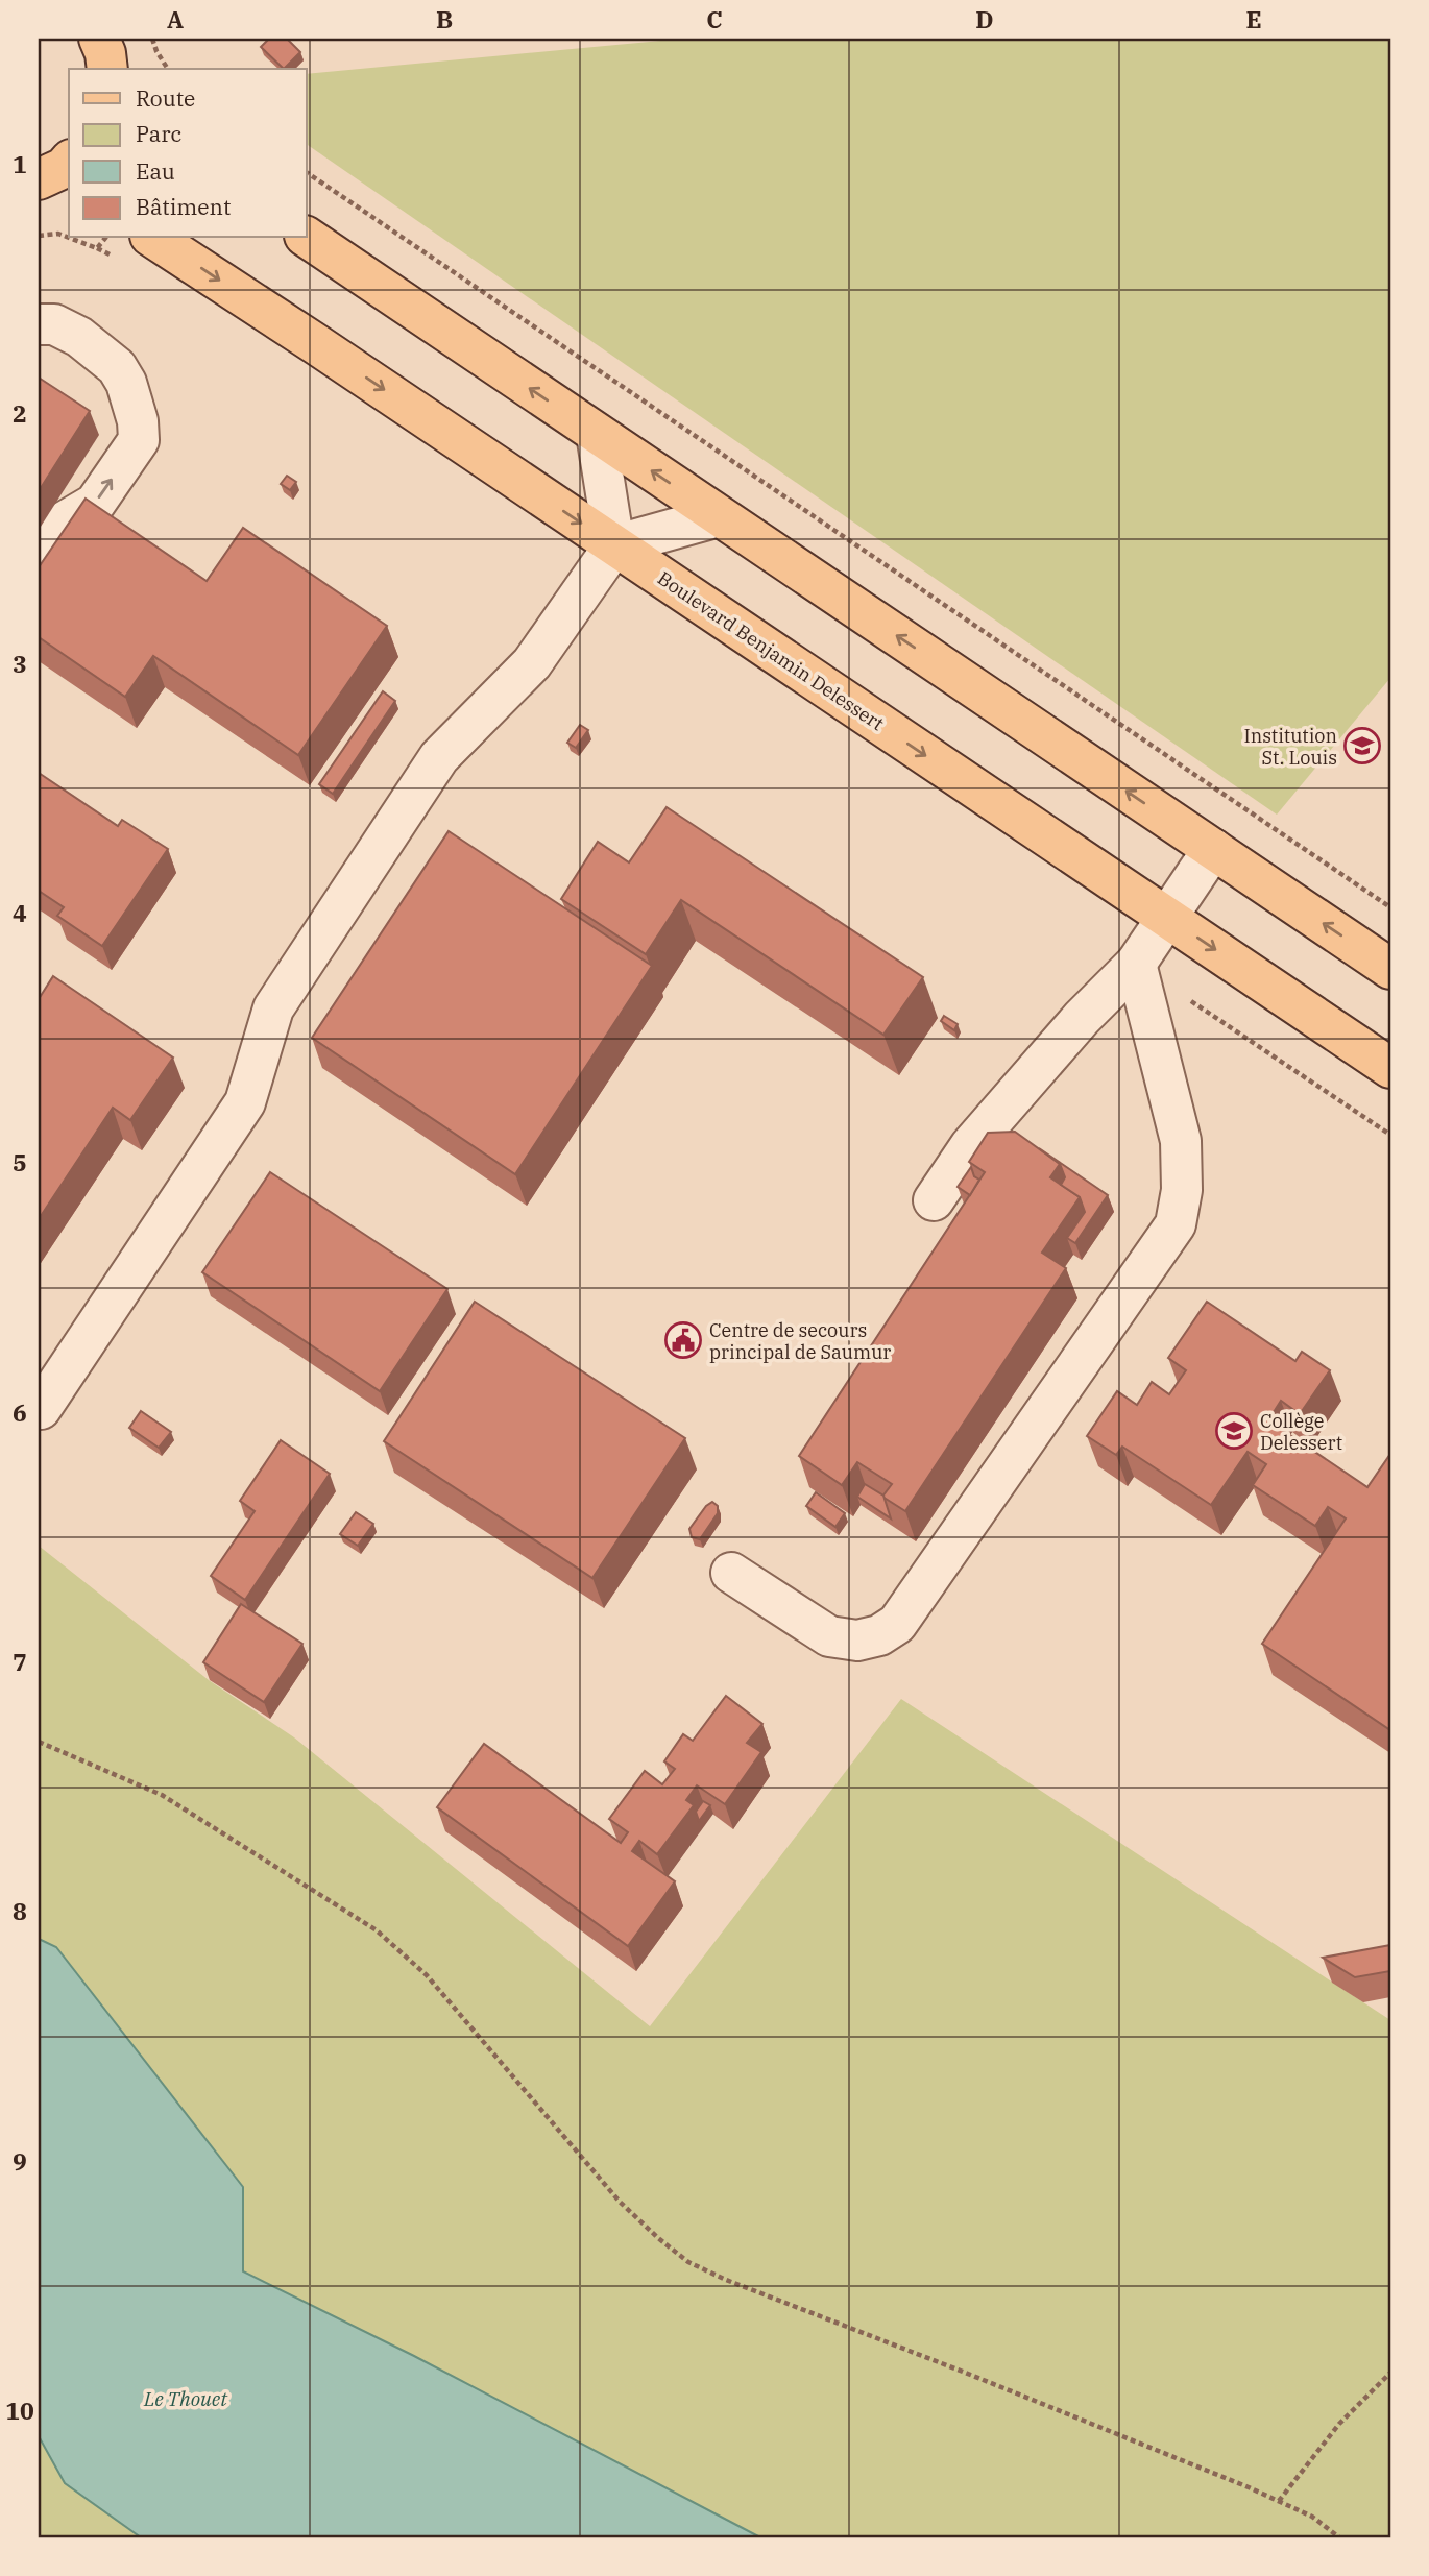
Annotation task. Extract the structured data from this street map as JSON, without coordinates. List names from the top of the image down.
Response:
{
  "streets": {
    "main road": ["Boulevard Benjamin Delessert"]
  },
  "water": ["Le Thouet"],
  "places": {
    "school or university": ["Institution St. Louis", "Collège Delessert"],
    "public building": ["Centre de secours principal de Saumur"]
  },
  "legend": [
    "Route",
    "Parc",
    "Eau",
    "Bâtiment"
  ],
  "grid": {
    "columns": [
      "A",
      "B",
      "C",
      "D",
      "E"
    ],
    "rows": [
      "1",
      "2",
      "3",
      "4",
      "5",
      "6",
      "7",
      "8",
      "9",
      "10"
    ]
  }
}
